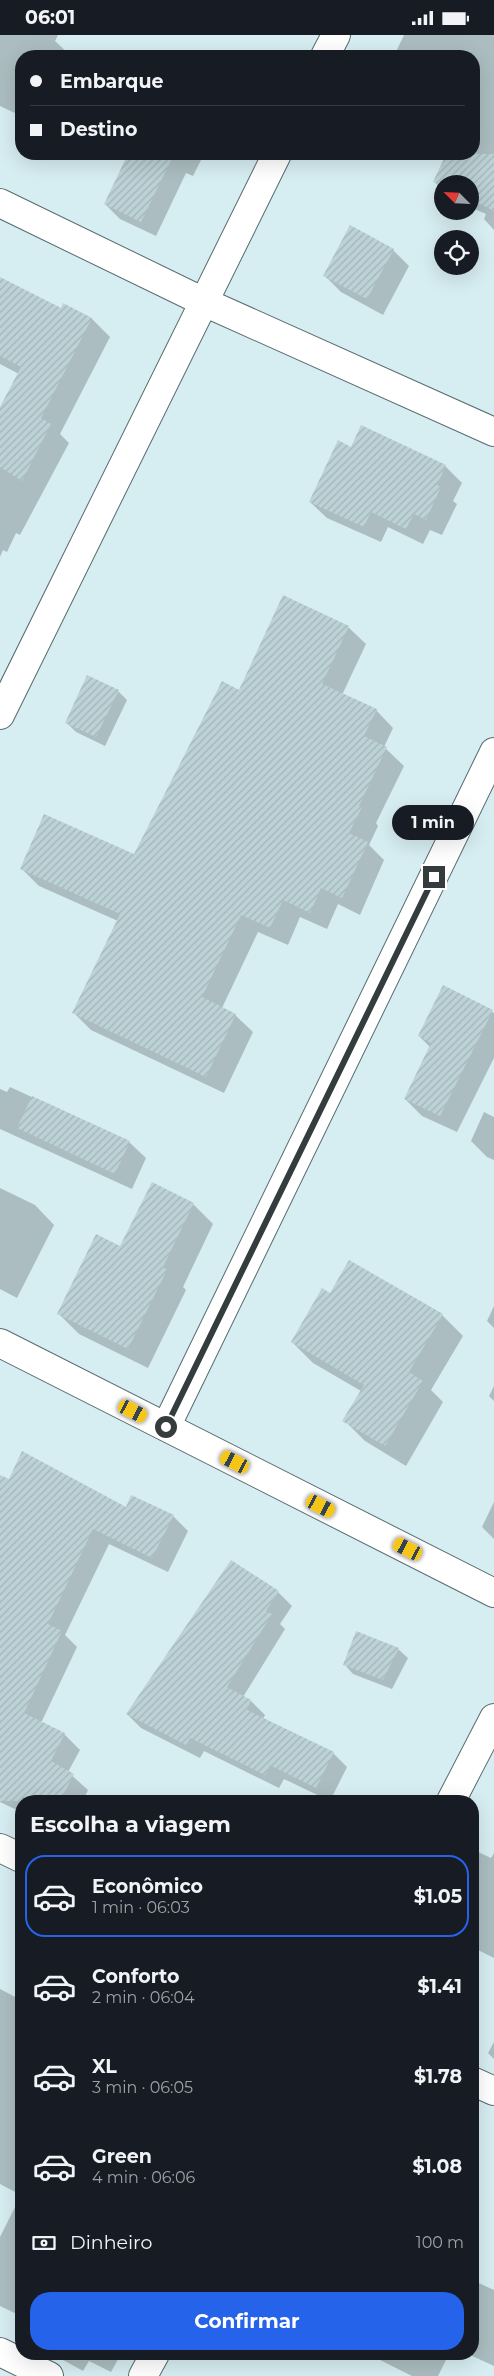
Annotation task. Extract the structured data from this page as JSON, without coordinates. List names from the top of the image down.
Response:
{
  "north": "top left",
  "page": {
    "status": "06:01",
    "banner": ["Embarque", "Destino"],
    "bubble": "1 min",
    "heading": "Escolha a viagem",
    "list": [
      {
        "name": "Econômico",
        "note": "1 min · 06:03",
        "value": "$1.05"
      },
      {
        "name": "Conforto",
        "note": "2 min · 06:04",
        "value": "$1.41"
      },
      {
        "name": "XL",
        "note": "3 min · 06:05",
        "value": "$1.78"
      },
      {
        "name": "Green",
        "note": "4 min · 06:06",
        "value": "$1.08"
      }
    ],
    "pay": ["Dinheiro", "100 m"],
    "buttons": "Confirmar"
  }
}
